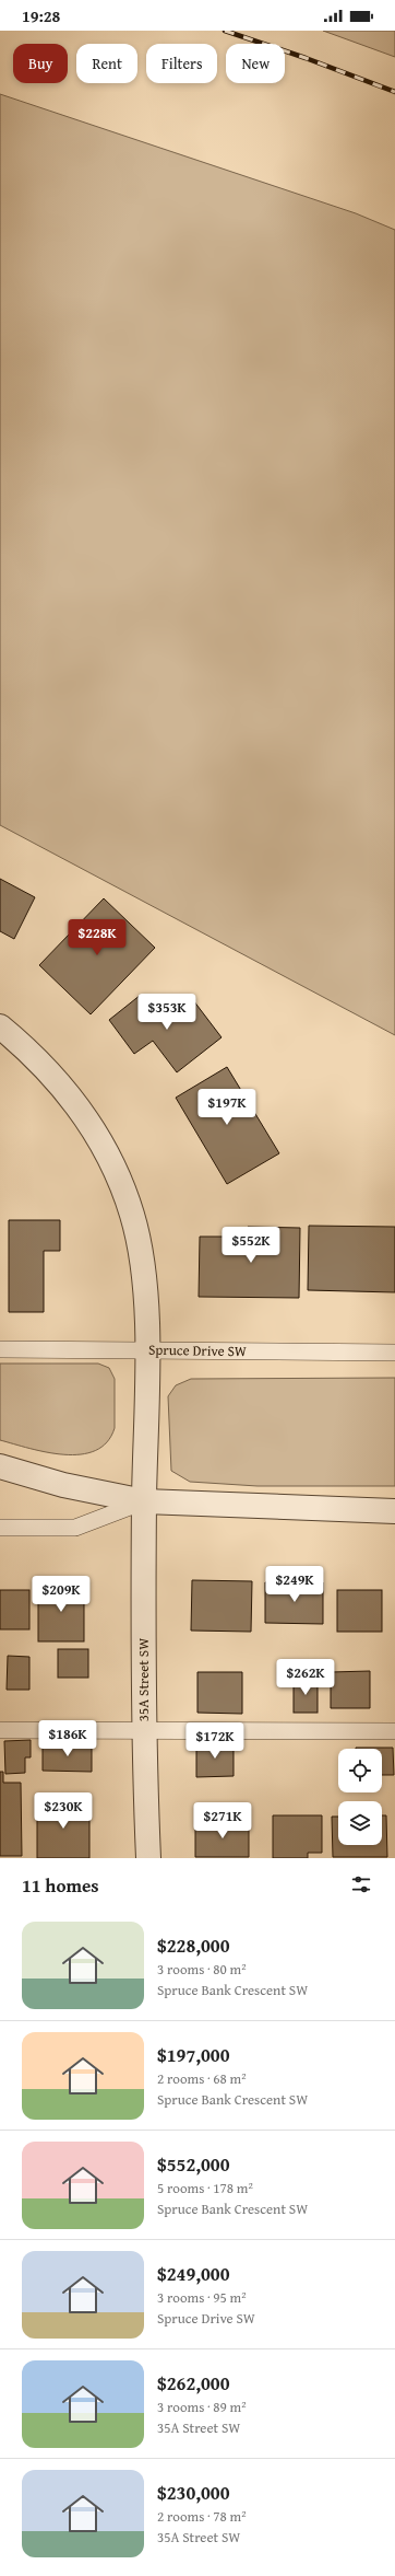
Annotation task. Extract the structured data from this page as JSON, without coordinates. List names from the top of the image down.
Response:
{
  "streets": {
    "street": ["35A Street SW"],
    "lane": ["Spruce Drive SW"]
  },
  "crossings": [
    ["Spruce Drive SW", "35A Street SW"]
  ],
  "page": {
    "status": "19:28",
    "chip": [
      "Buy",
      "Rent",
      "Filters",
      "New"
    ],
    "price": [
      "$228K",
      "$353K",
      "$197K",
      "$552K",
      "$249K",
      "$209K",
      "$262K",
      "$186K",
      "$172K",
      "$230K",
      "$271K"
    ],
    "heading": "11 homes",
    "list": [
      {
        "name": "$228,000",
        "note": "3 rooms · 80 m² · Spruce Bank Crescent SW"
      },
      {
        "name": "$197,000",
        "note": "2 rooms · 68 m² · Spruce Bank Crescent SW"
      },
      {
        "name": "$552,000",
        "note": "5 rooms · 178 m² · Spruce Bank Crescent SW"
      },
      {
        "name": "$249,000",
        "note": "3 rooms · 95 m² · Spruce Drive SW"
      },
      {
        "name": "$262,000",
        "note": "3 rooms · 89 m² · 35A Street SW"
      },
      {
        "name": "$230,000",
        "note": "2 rooms · 78 m² · 35A Street SW"
      }
    ]
  }
}
